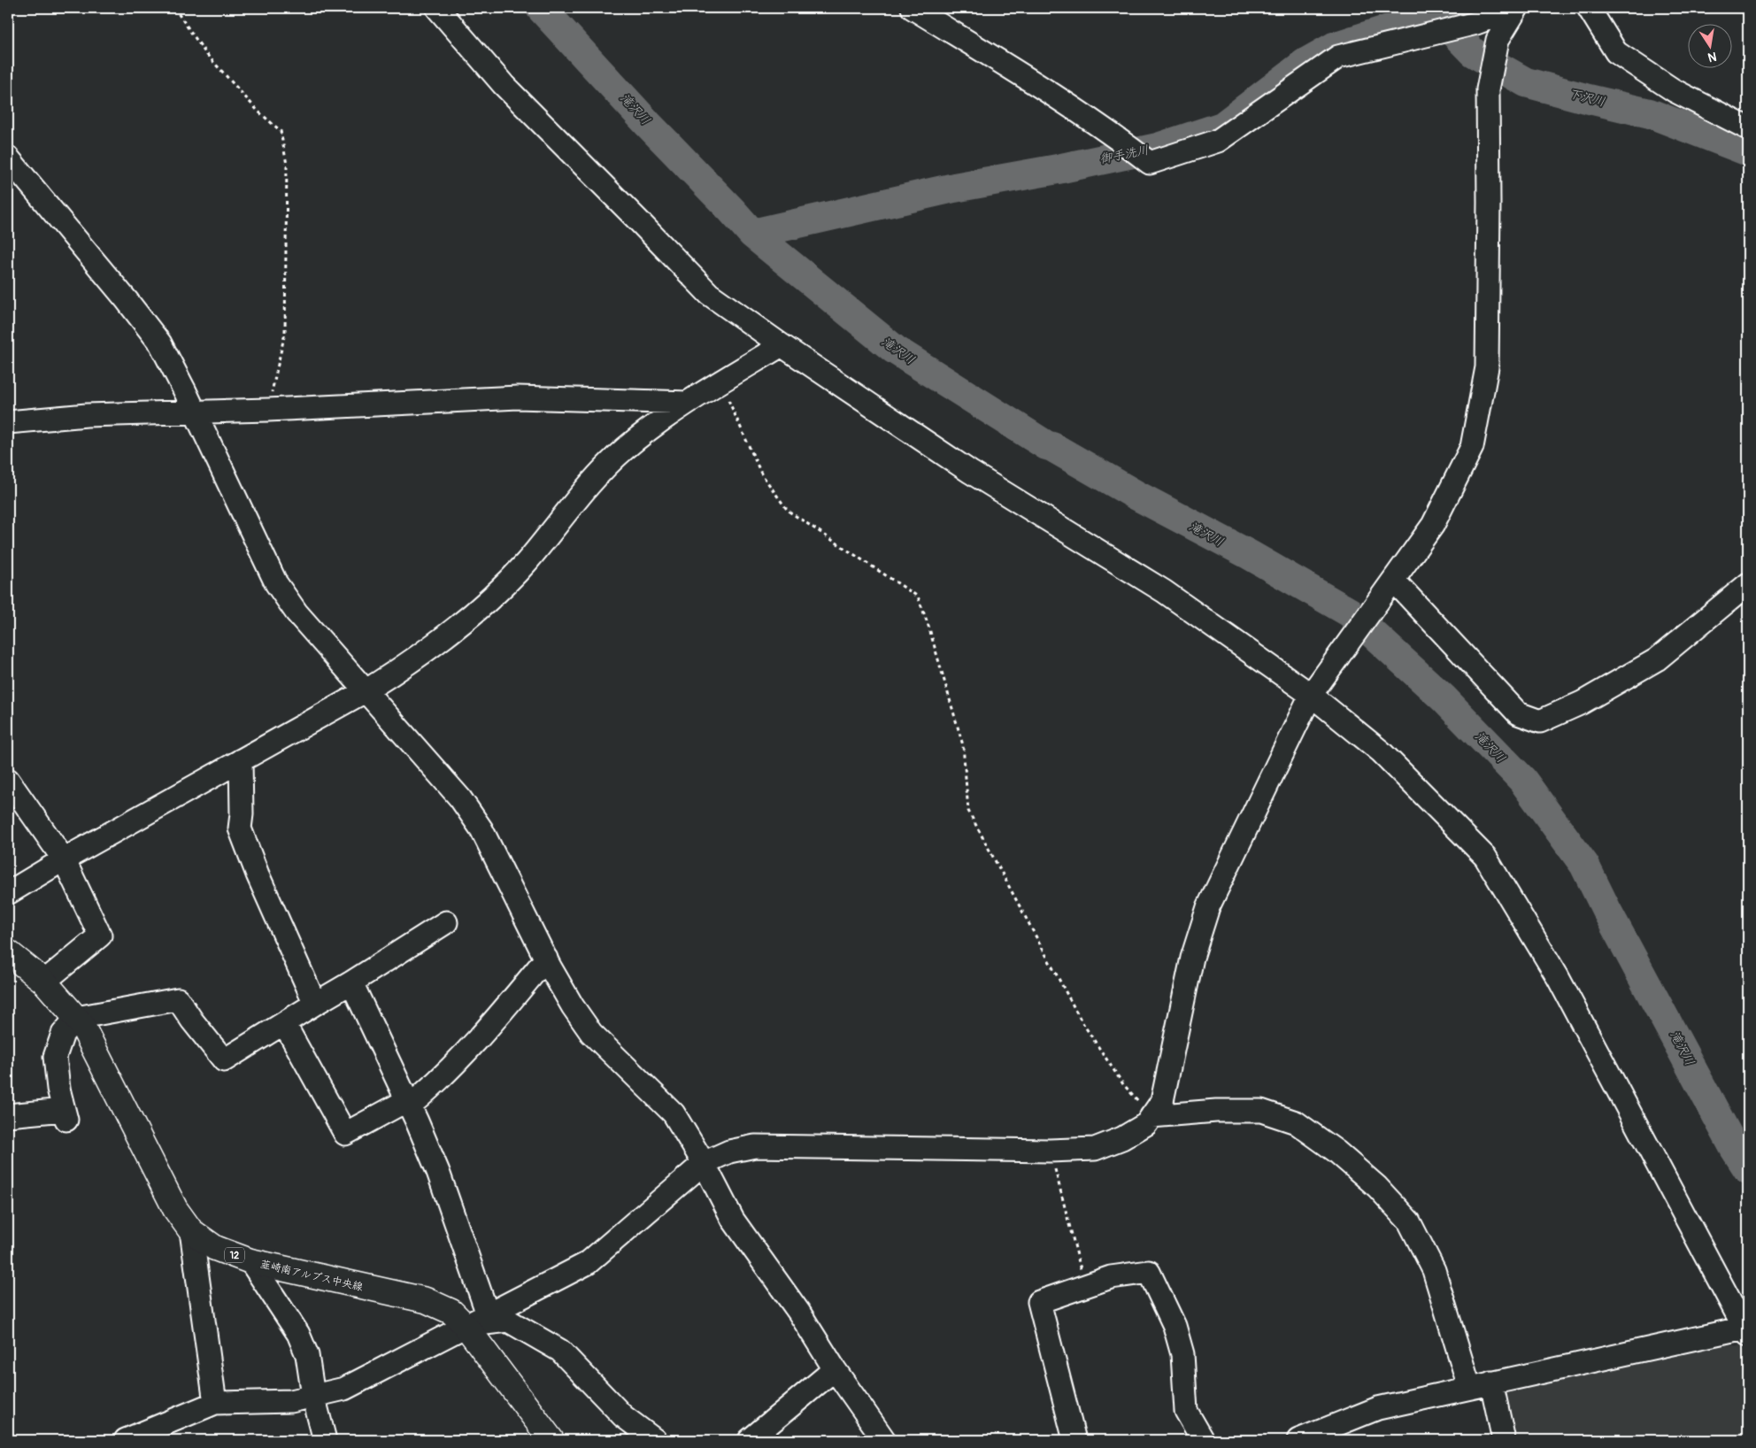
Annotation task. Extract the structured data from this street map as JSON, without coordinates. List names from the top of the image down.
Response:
{
  "streets": {
    "main road": ["12", "韮崎南アルプス中央線"]
  },
  "water": ["下沢川", "滝沢川", "御手洗川"],
  "north": "bottom"
}
